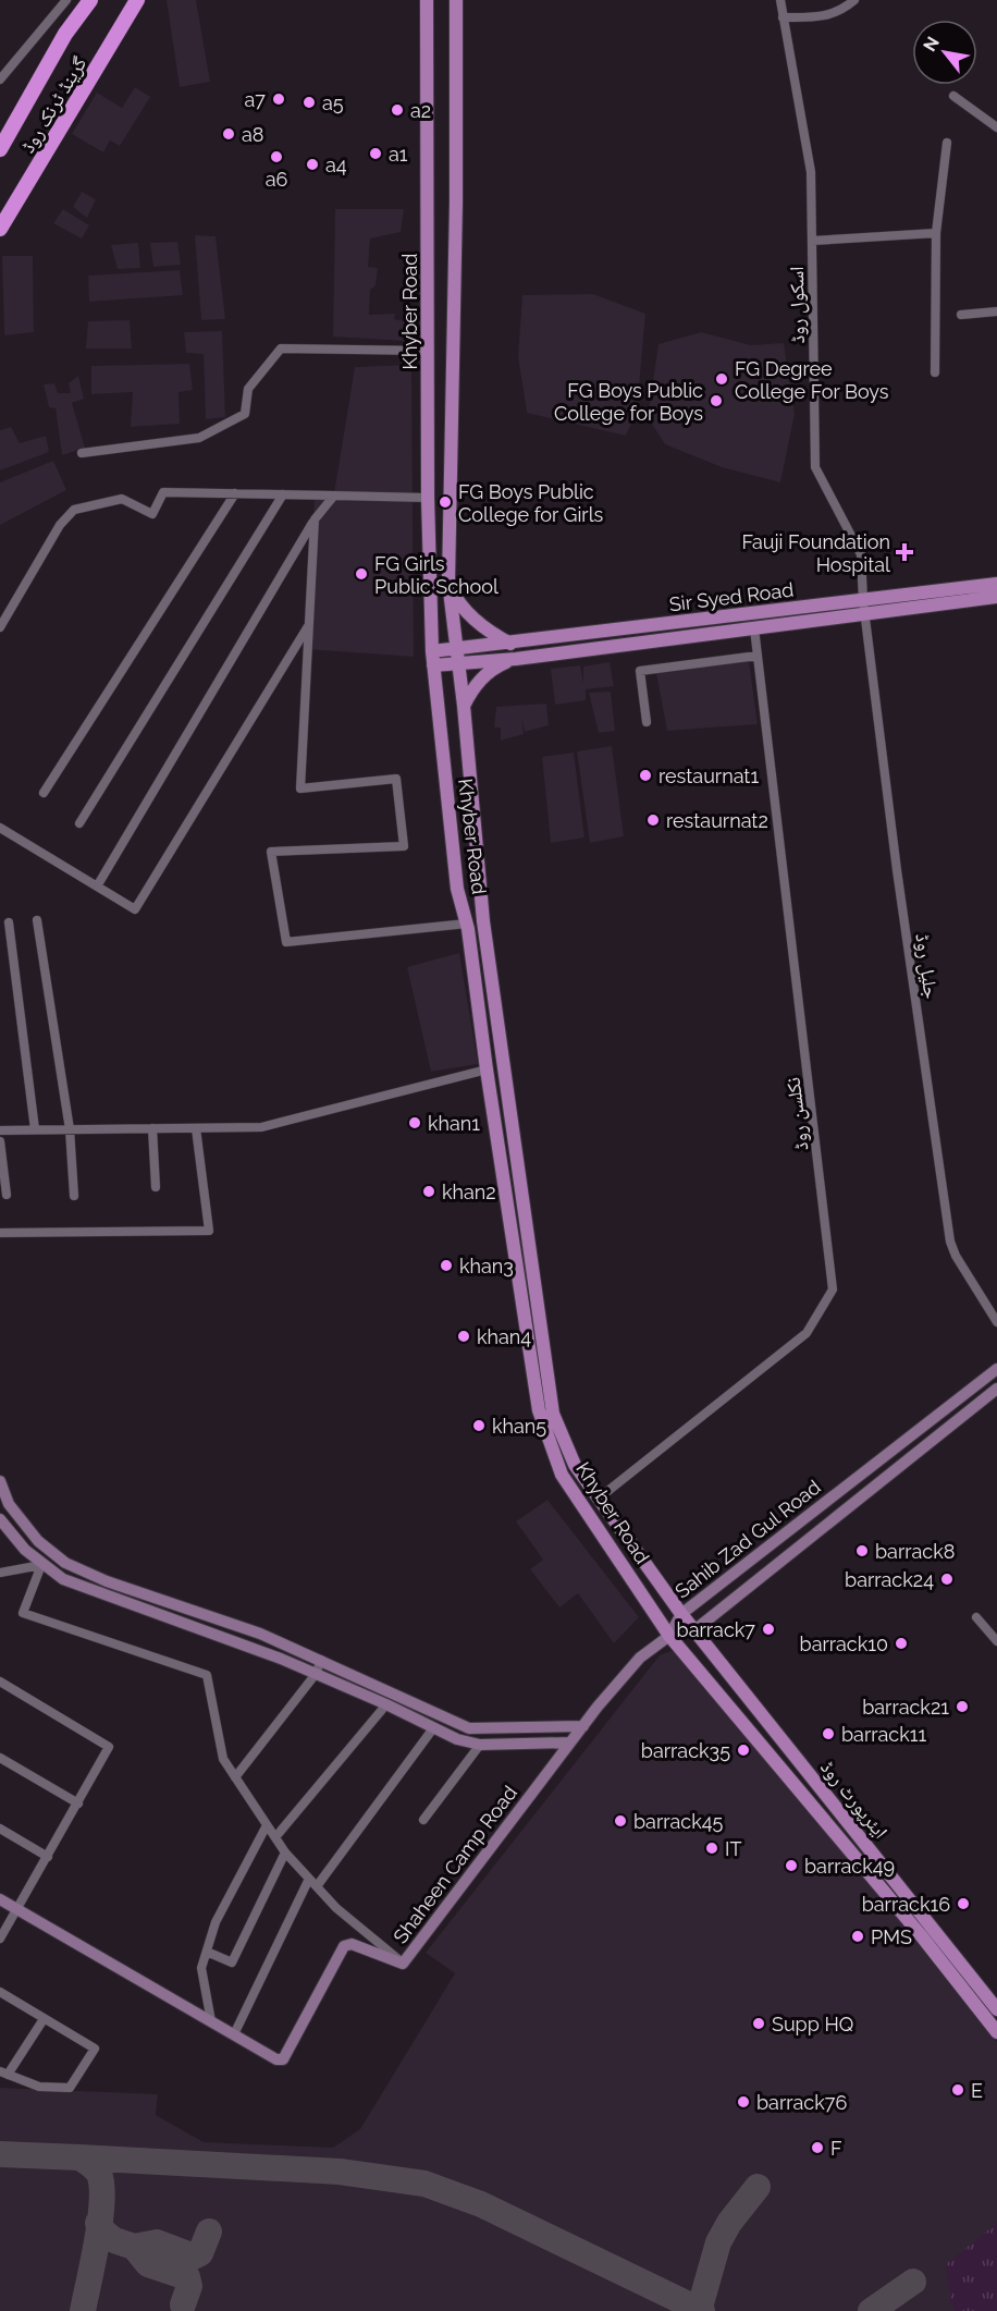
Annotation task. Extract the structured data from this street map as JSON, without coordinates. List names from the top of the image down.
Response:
{
  "streets": {
    "highway": ["گرینڈ ٹرنک روڈ"],
    "main road": ["Khyber Road", "Sir Syed Road", "ایئرپورٹ روڈ"],
    "street": [
      "اسکول روڈ",
      "جلیل روڈ",
      "نکلسن روڈ",
      "Sahib Zad Gul Road",
      "Shaheen Camp Road"
    ]
  },
  "crossings": [
    ["اسکول روڈ", "Sir Syed Road"],
    ["اسکول روڈ", "جلیل روڈ"],
    ["Khyber Road", "Sir Syed Road"],
    ["Khyber Road", "Sahib Zad Gul Road"],
    ["Khyber Road", "ایئرپورٹ روڈ"],
    ["Khyber Road", "Shaheen Camp Road"],
    ["Sir Syed Road", "جلیل روڈ"],
    ["Sir Syed Road", "نکلسن روڈ"],
    ["Sahib Zad Gul Road", "ایئرپورٹ روڈ"],
    ["Sahib Zad Gul Road", "Shaheen Camp Road"]
  ],
  "places": {
    "other": [
      "a7",
      "a5",
      "a2",
      "a8",
      "a1",
      "a6",
      "a4",
      "FG Degree College For Boys",
      "FG Boys Public College for Boys",
      "FG Boys Public College for Girls",
      "FG Girls Public School",
      "restaurnat1",
      "restaurnat2",
      "khan1",
      "khan2",
      "khan3",
      "khan4",
      "khan5",
      "barrack8",
      "barrack24",
      "barrack7",
      "barrack10",
      "barrack21",
      "barrack11",
      "barrack35",
      "barrack45",
      "IT",
      "barrack49",
      "barrack16",
      "PMS",
      "Supp HQ",
      "E",
      "barrack76",
      "F"
    ],
    "health": ["Fauji Foundation Hospital"]
  },
  "north": "top left"
}
